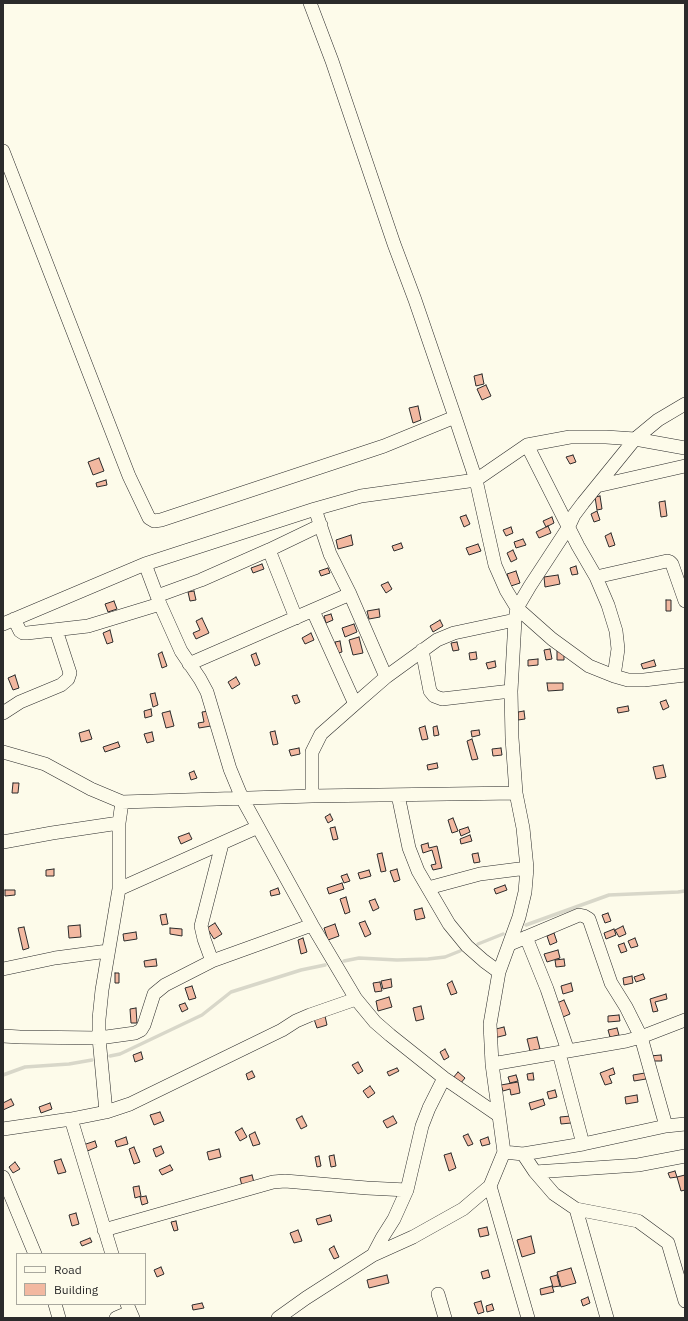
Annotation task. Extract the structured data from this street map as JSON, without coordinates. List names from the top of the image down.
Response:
{
  "legend": ["Road", "Building"]
}
